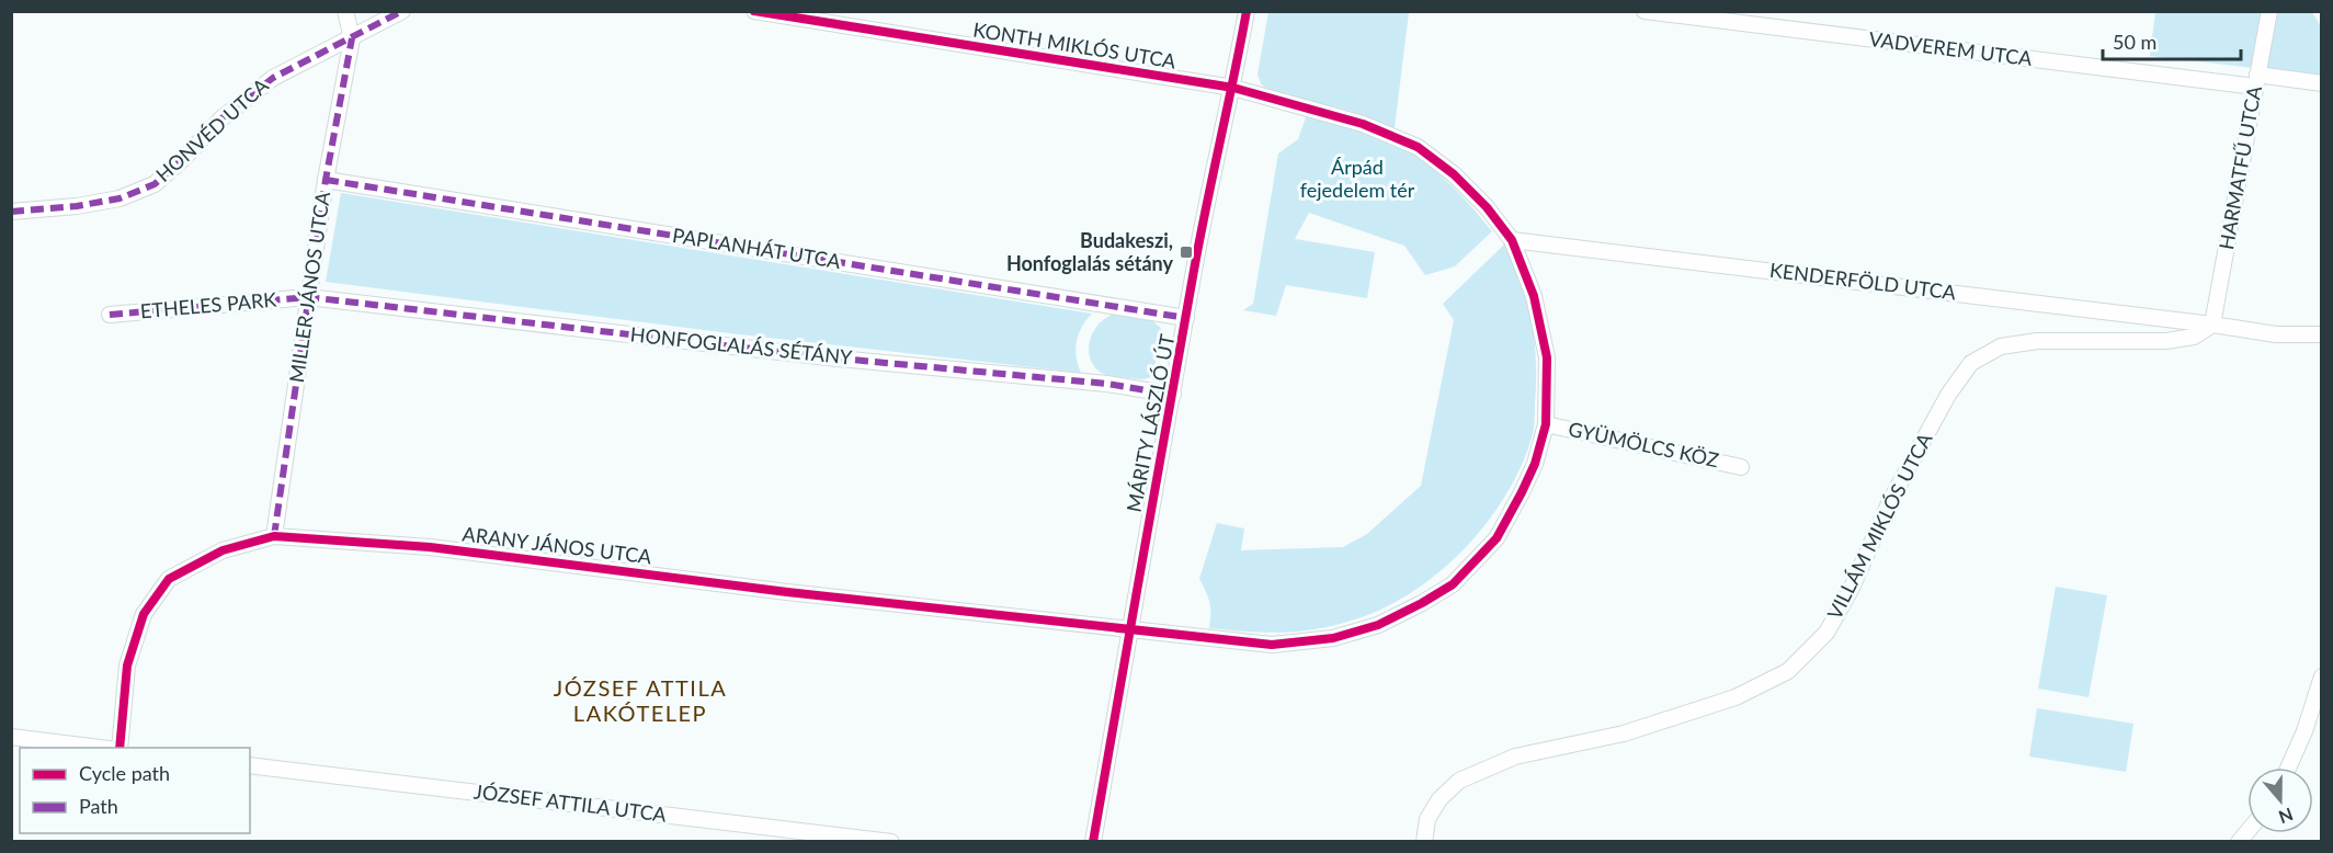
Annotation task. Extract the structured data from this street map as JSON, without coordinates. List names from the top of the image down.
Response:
{
  "streets": {
    "street": [
      "KONTH MIKLÓS UTCA",
      "VADVEREM UTCA",
      "HONVÉD UTCA",
      "HARMATFŰ UTCA",
      "PAPLANHÁT UTCA",
      "KENDERFÖLD UTCA",
      "MILLER JÁNOS UTCA",
      "ETHELES PARK",
      "HONFOGLALÁS SÉTÁNY",
      "MÁRITY LÁSZLÓ ÚT",
      "GYÜMÖLCS KÖZ",
      "VILLÁM MIKLÓS UTCA",
      "ARANY JÁNOS UTCA",
      "JÓZSEF ATTILA UTCA"
    ]
  },
  "crossings": [
    ["KONTH MIKLÓS UTCA", "KENDERFÖLD UTCA"],
    ["KONTH MIKLÓS UTCA", "MÁRITY LÁSZLÓ ÚT"],
    ["KONTH MIKLÓS UTCA", "GYÜMÖLCS KÖZ"],
    ["KONTH MIKLÓS UTCA", "ARANY JÁNOS UTCA"],
    ["VADVEREM UTCA", "HARMATFŰ UTCA"],
    ["HONVÉD UTCA", "MILLER JÁNOS UTCA"],
    ["HARMATFŰ UTCA", "KENDERFÖLD UTCA"],
    ["HARMATFŰ UTCA", "VILLÁM MIKLÓS UTCA"],
    ["PAPLANHÁT UTCA", "MILLER JÁNOS UTCA"],
    ["PAPLANHÁT UTCA", "MÁRITY LÁSZLÓ ÚT"],
    ["KENDERFÖLD UTCA", "VILLÁM MIKLÓS UTCA"],
    ["MILLER JÁNOS UTCA", "ETHELES PARK"],
    ["MILLER JÁNOS UTCA", "HONFOGLALÁS SÉTÁNY"],
    ["MILLER JÁNOS UTCA", "ARANY JÁNOS UTCA"],
    ["ETHELES PARK", "HONFOGLALÁS SÉTÁNY"],
    ["HONFOGLALÁS SÉTÁNY", "MÁRITY LÁSZLÓ ÚT"],
    ["MÁRITY LÁSZLÓ ÚT", "ARANY JÁNOS UTCA"],
    ["GYÜMÖLCS KÖZ", "ARANY JÁNOS UTCA"]
  ],
  "districts": ["JÓZSEF ATTILA LAKÓTELEP"],
  "parks": ["Árpád fejedelem tér"],
  "places": {
    "transit": ["Budakeszi, Honfoglalás sétány"]
  },
  "legend": ["Cycle path", "Path"],
  "scale_bar": "50 m",
  "north": "bottom"
}
